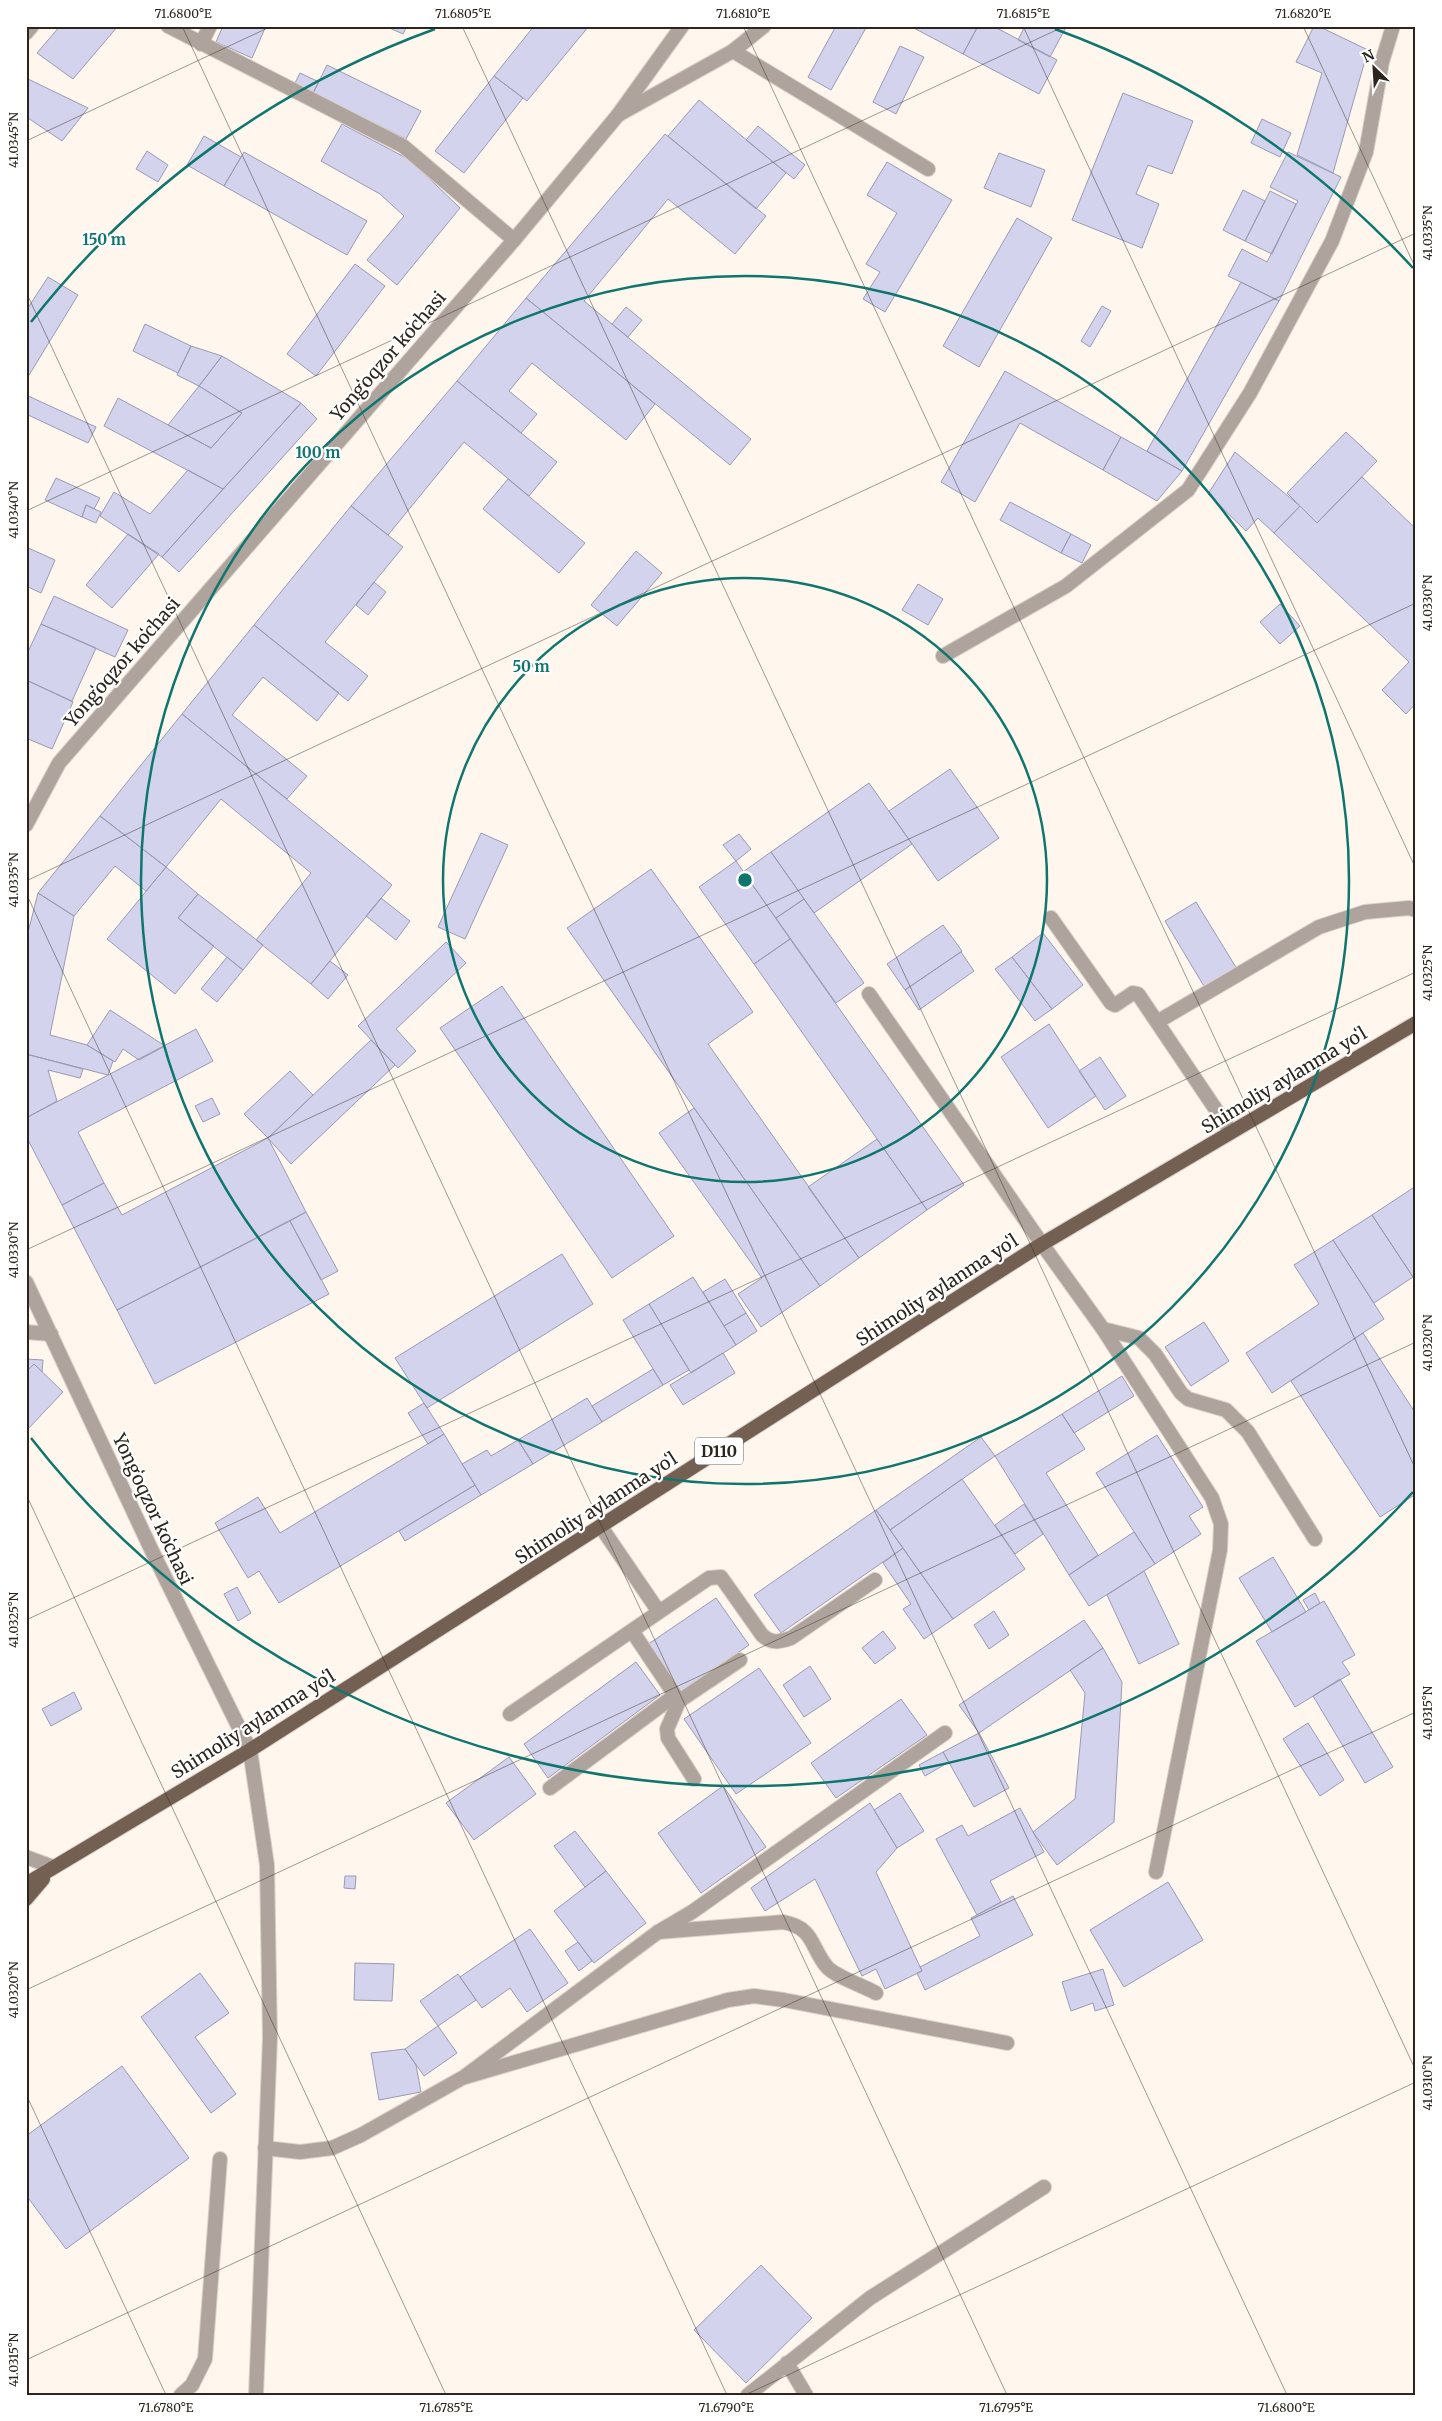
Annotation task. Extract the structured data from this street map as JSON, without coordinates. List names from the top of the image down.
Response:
{
  "streets": {
    "main road": ["Shimoliy aylanma yoʻl", "D110"],
    "street": ["Yongʻoqzor koʻchasi"]
  },
  "crossings": [
    ["Yongʻoqzor koʻchasi", "Shimoliy aylanma yoʻl"]
  ],
  "north": "top left",
  "coordinates": [
    "71.6800°E",
    "71.6805°E",
    "71.6810°E",
    "71.6815°E",
    "71.6820°E",
    "41.0345°N",
    "41.0335°N",
    "41.0340°N",
    "41.0330°N",
    "41.0325°N",
    "41.0320°N",
    "41.0315°N",
    "41.0310°N",
    "71.6780°E",
    "71.6785°E",
    "71.6790°E",
    "71.6795°E"
  ],
  "rings": ["150 m", "100 m", "50 m"]
}
